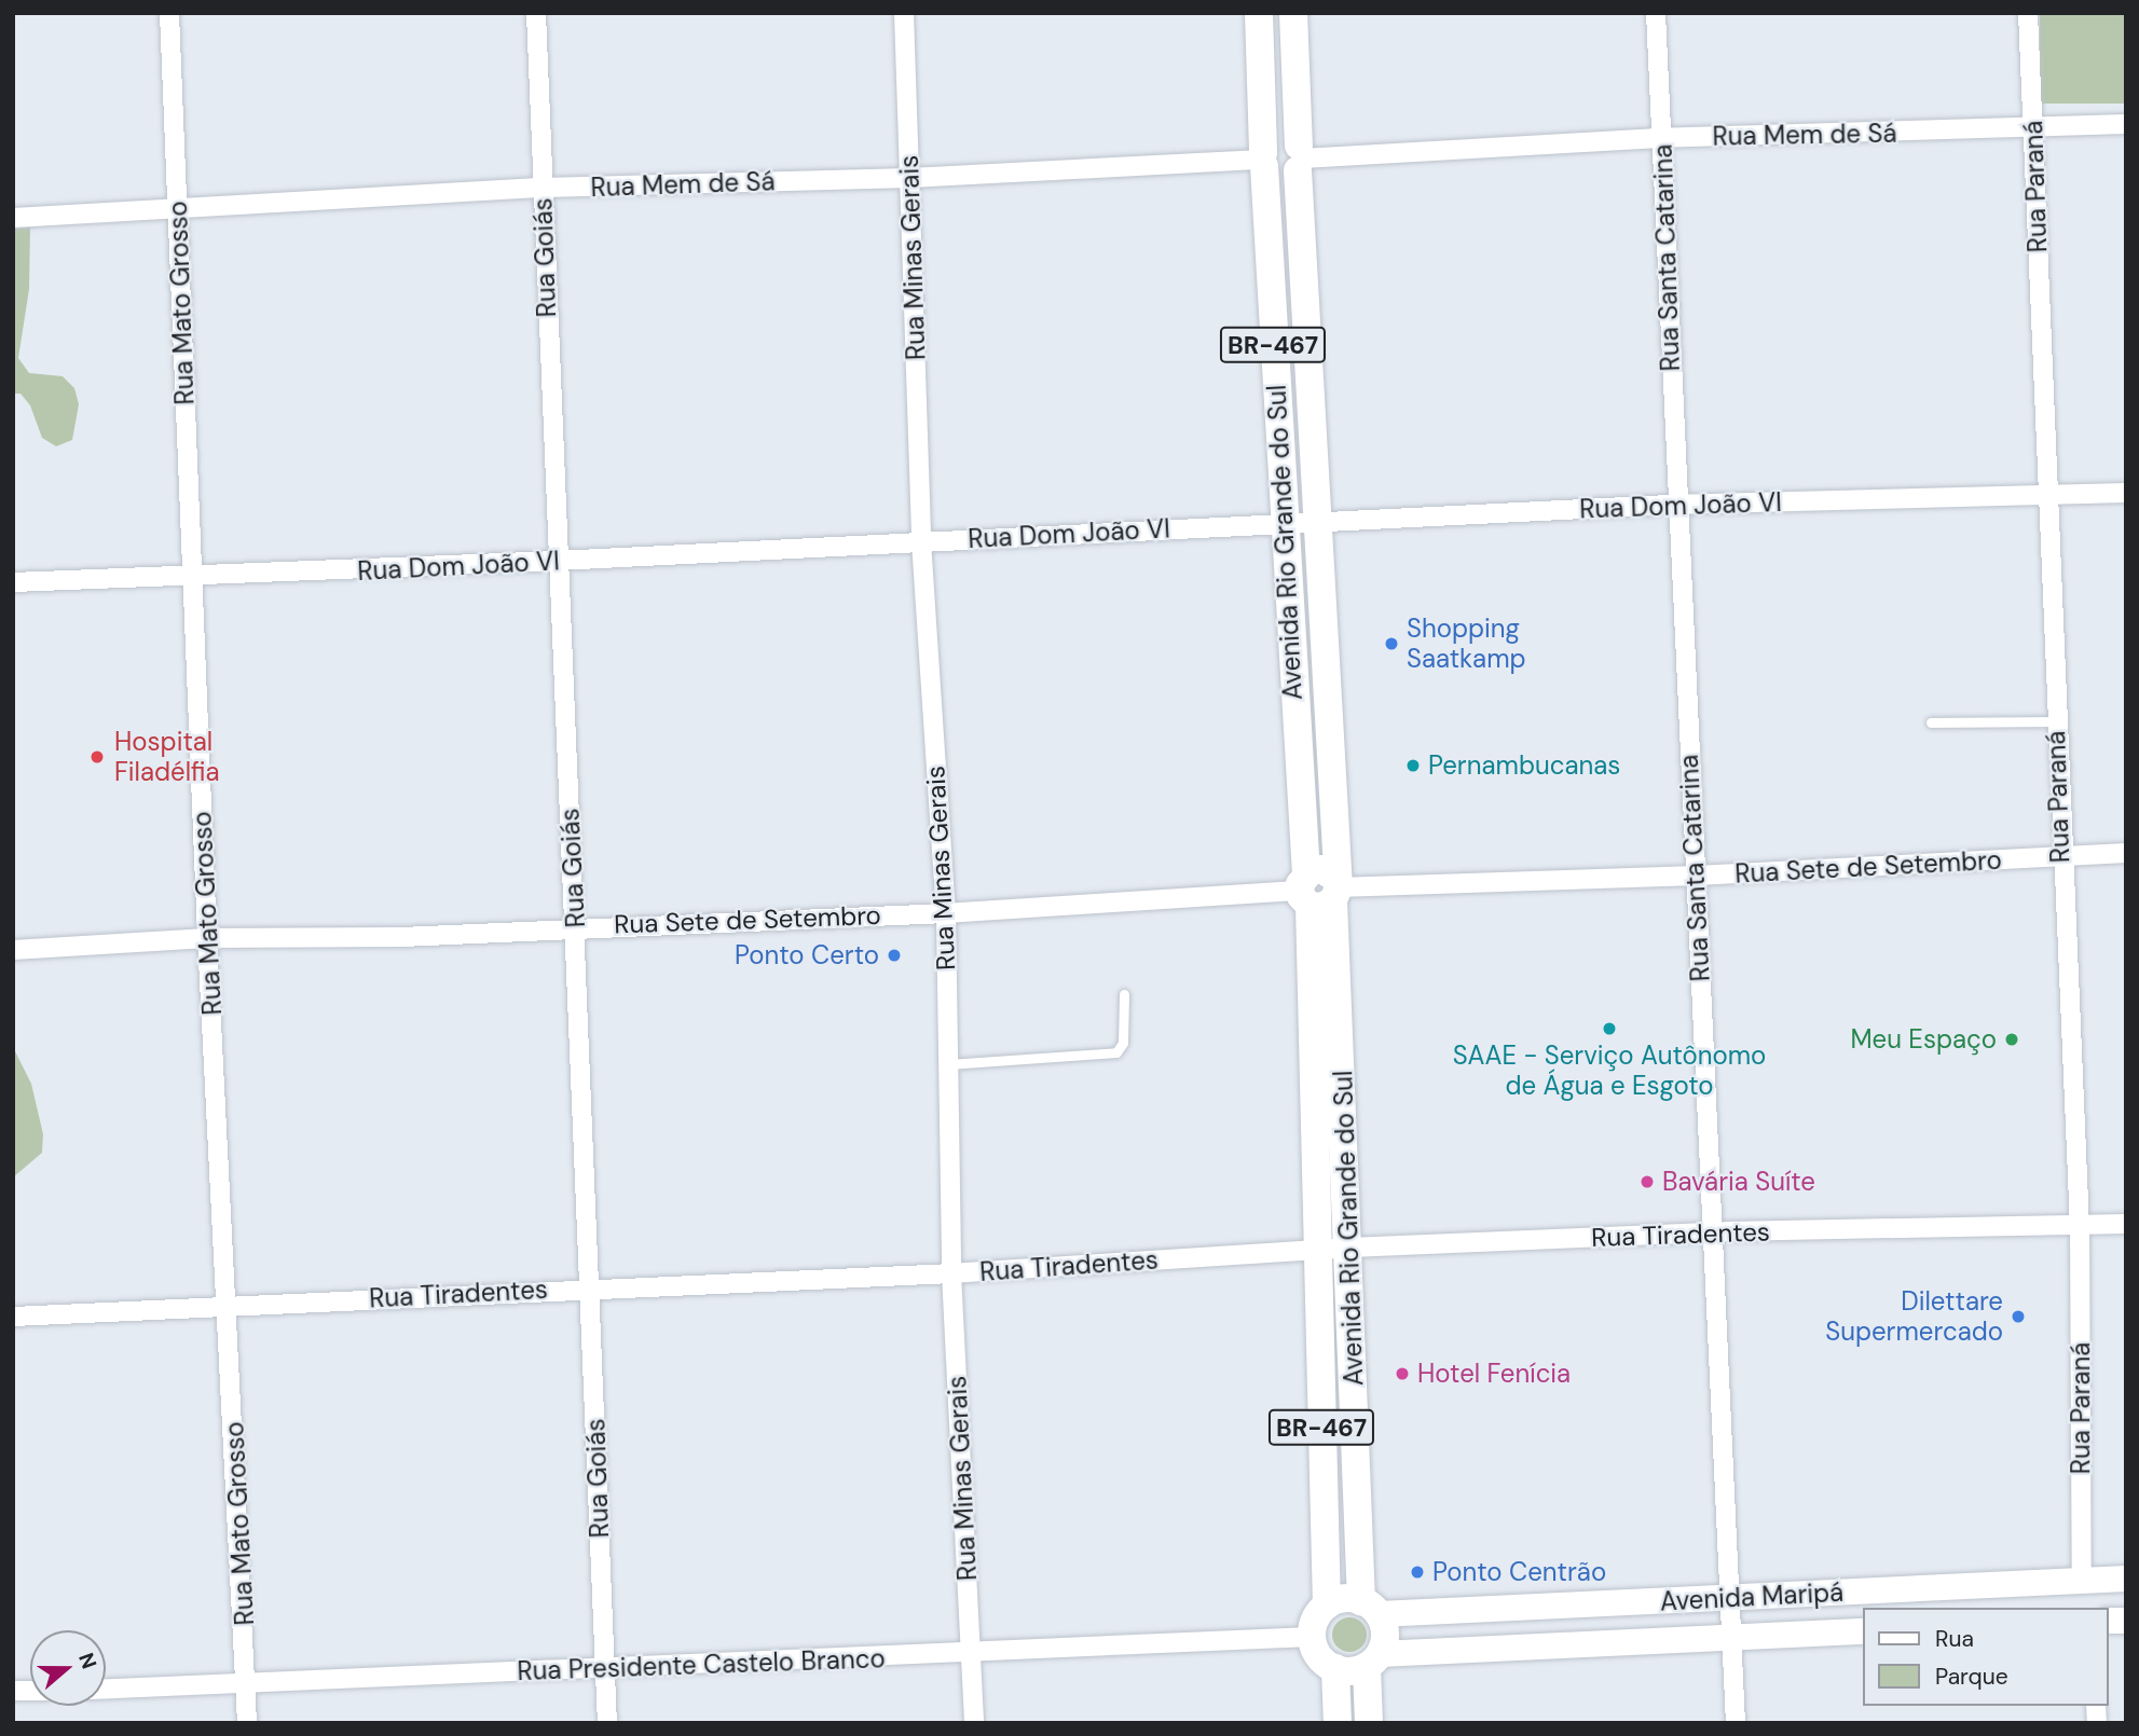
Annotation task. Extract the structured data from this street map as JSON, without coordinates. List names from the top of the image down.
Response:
{
  "streets": {
    "main road": ["BR-467", "Avenida Rio Grande do Sul", "Avenida Maripá"],
    "street": [
      "Rua Mem de Sá",
      "Rua Paraná",
      "Rua Goiás",
      "Rua Minas Gerais",
      "Rua Santa Catarina",
      "Rua Mato Grosso",
      "Rua Dom João VI",
      "Rua Sete de Setembro",
      "Rua Tiradentes",
      "Rua Presidente Castelo Branco"
    ]
  },
  "crossings": [
    ["Rua Mem de Sá", "Rua Paraná"],
    ["Rua Mem de Sá", "Rua Goiás"],
    ["Rua Mem de Sá", "Rua Minas Gerais"],
    ["Rua Mem de Sá", "Rua Santa Catarina"],
    ["Rua Mem de Sá", "Rua Mato Grosso"],
    ["Rua Mem de Sá", "Avenida Rio Grande do Sul"],
    ["Rua Paraná", "Rua Dom João VI"],
    ["Rua Paraná", "Rua Sete de Setembro"],
    ["Rua Paraná", "Rua Tiradentes"],
    ["Rua Paraná", "Avenida Maripá"],
    ["Rua Goiás", "Rua Dom João VI"],
    ["Rua Goiás", "Rua Sete de Setembro"],
    ["Rua Goiás", "Rua Tiradentes"],
    ["Rua Goiás", "Rua Presidente Castelo Branco"],
    ["Rua Minas Gerais", "Rua Dom João VI"],
    ["Rua Minas Gerais", "Rua Sete de Setembro"],
    ["Rua Minas Gerais", "Rua Tiradentes"],
    ["Rua Minas Gerais", "Rua Presidente Castelo Branco"],
    ["Rua Santa Catarina", "Rua Dom João VI"],
    ["Rua Santa Catarina", "Rua Sete de Setembro"],
    ["Rua Santa Catarina", "Rua Tiradentes"],
    ["Rua Santa Catarina", "Avenida Maripá"],
    ["Rua Mato Grosso", "Rua Dom João VI"],
    ["Rua Mato Grosso", "Rua Sete de Setembro"],
    ["Rua Mato Grosso", "Rua Tiradentes"],
    ["Rua Mato Grosso", "Rua Presidente Castelo Branco"],
    ["Rua Dom João VI", "Avenida Rio Grande do Sul"],
    ["Avenida Rio Grande do Sul", "Rua Sete de Setembro"],
    ["Avenida Rio Grande do Sul", "Rua Tiradentes"],
    ["Avenida Rio Grande do Sul", "Avenida Maripá"],
    ["Avenida Rio Grande do Sul", "Rua Presidente Castelo Branco"],
    ["Avenida Maripá", "Rua Presidente Castelo Branco"]
  ],
  "places": [
    "Shopping Saatkamp",
    "Hospital Filadélfia",
    "Pernambucanas",
    "Ponto Certo",
    "SAAE - Serviço Autônomo de Água e Esgoto",
    "Meu Espaço",
    "Bavária Suíte",
    "Dilettare Supermercado",
    "Hotel Fenícia",
    "Ponto Centrão"
  ],
  "legend": ["Rua", "Parque"],
  "north": "right"
}
